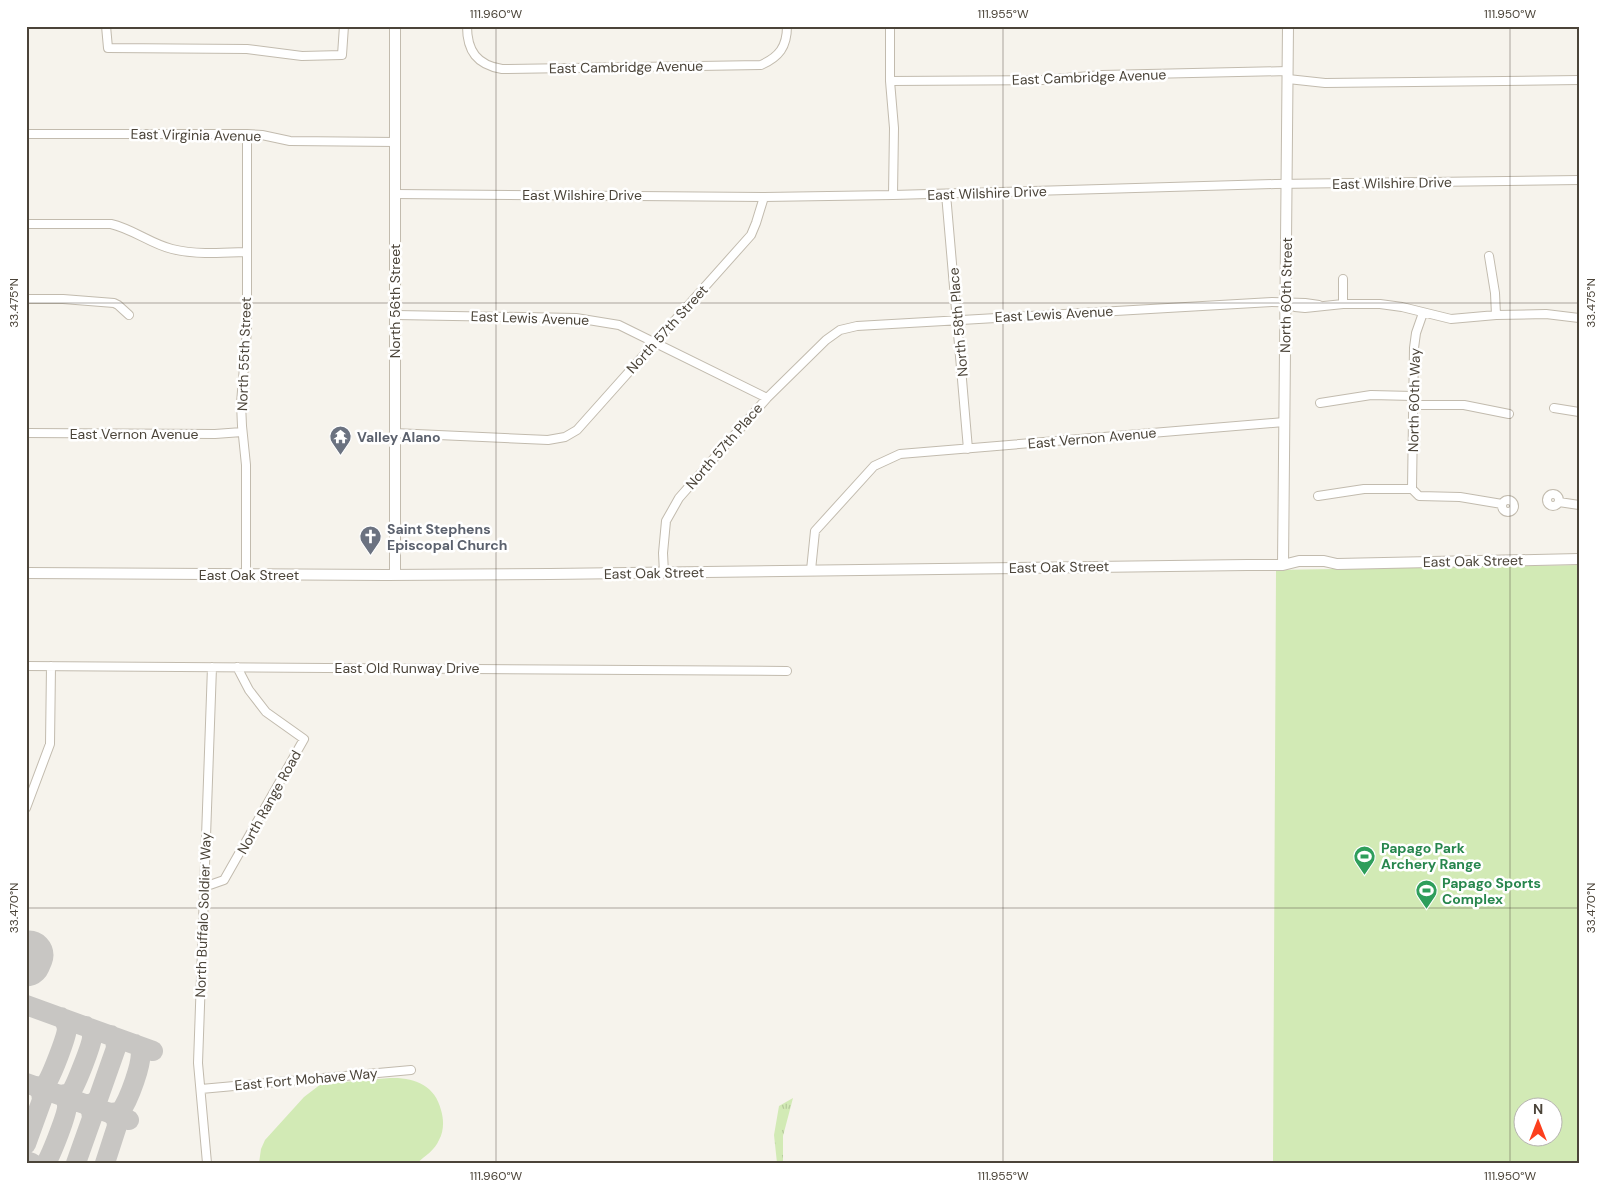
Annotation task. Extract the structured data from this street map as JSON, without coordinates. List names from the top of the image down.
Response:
{
  "streets": {
    "street": [
      "East Cambridge Avenue",
      "East Virginia Avenue",
      "East Wilshire Drive",
      "North 60th Street",
      "North 56th Street",
      "East Lewis Avenue",
      "North 58th Place",
      "North 57th Street",
      "North 55th Street",
      "North 60th Way",
      "East Vernon Avenue",
      "North 57th Place",
      "East Oak Street",
      "East Old Runway Drive",
      "North Range Road",
      "North Buffalo Soldier Way",
      "East Fort Mohave Way"
    ]
  },
  "crossings": [
    ["East Cambridge Avenue", "North 60th Street"],
    ["East Virginia Avenue", "North 56th Street"],
    ["East Virginia Avenue", "North 55th Street"],
    ["East Wilshire Drive", "North 60th Street"],
    ["East Wilshire Drive", "North 56th Street"],
    ["East Wilshire Drive", "North 58th Place"],
    ["East Wilshire Drive", "North 57th Street"],
    ["North 60th Street", "East Lewis Avenue"],
    ["North 60th Street", "East Vernon Avenue"],
    ["North 60th Street", "East Oak Street"],
    ["North 56th Street", "East Lewis Avenue"],
    ["North 56th Street", "North 57th Street"],
    ["North 56th Street", "East Oak Street"],
    ["East Lewis Avenue", "North 58th Place"],
    ["East Lewis Avenue", "North 57th Street"],
    ["East Lewis Avenue", "North 60th Way"],
    ["East Lewis Avenue", "North 57th Place"],
    ["North 58th Place", "East Vernon Avenue"],
    ["North 55th Street", "East Vernon Avenue"],
    ["North 55th Street", "East Oak Street"],
    ["East Vernon Avenue", "East Oak Street"],
    ["North 57th Place", "East Oak Street"],
    ["East Old Runway Drive", "North Range Road"],
    ["East Old Runway Drive", "North Buffalo Soldier Way"],
    ["North Range Road", "North Buffalo Soldier Way"],
    ["North Buffalo Soldier Way", "East Fort Mohave Way"]
  ],
  "places": {
    "temple": ["Valley Alano"],
    "church": ["Saint Stephens Episcopal Church"],
    "sports": ["Papago Park Archery Range", "Papago Sports Complex"]
  },
  "north": "top",
  "coordinates": [
    "111.960°W",
    "111.955°W",
    "111.950°W",
    "33.475°N",
    "33.470°N"
  ]
}
